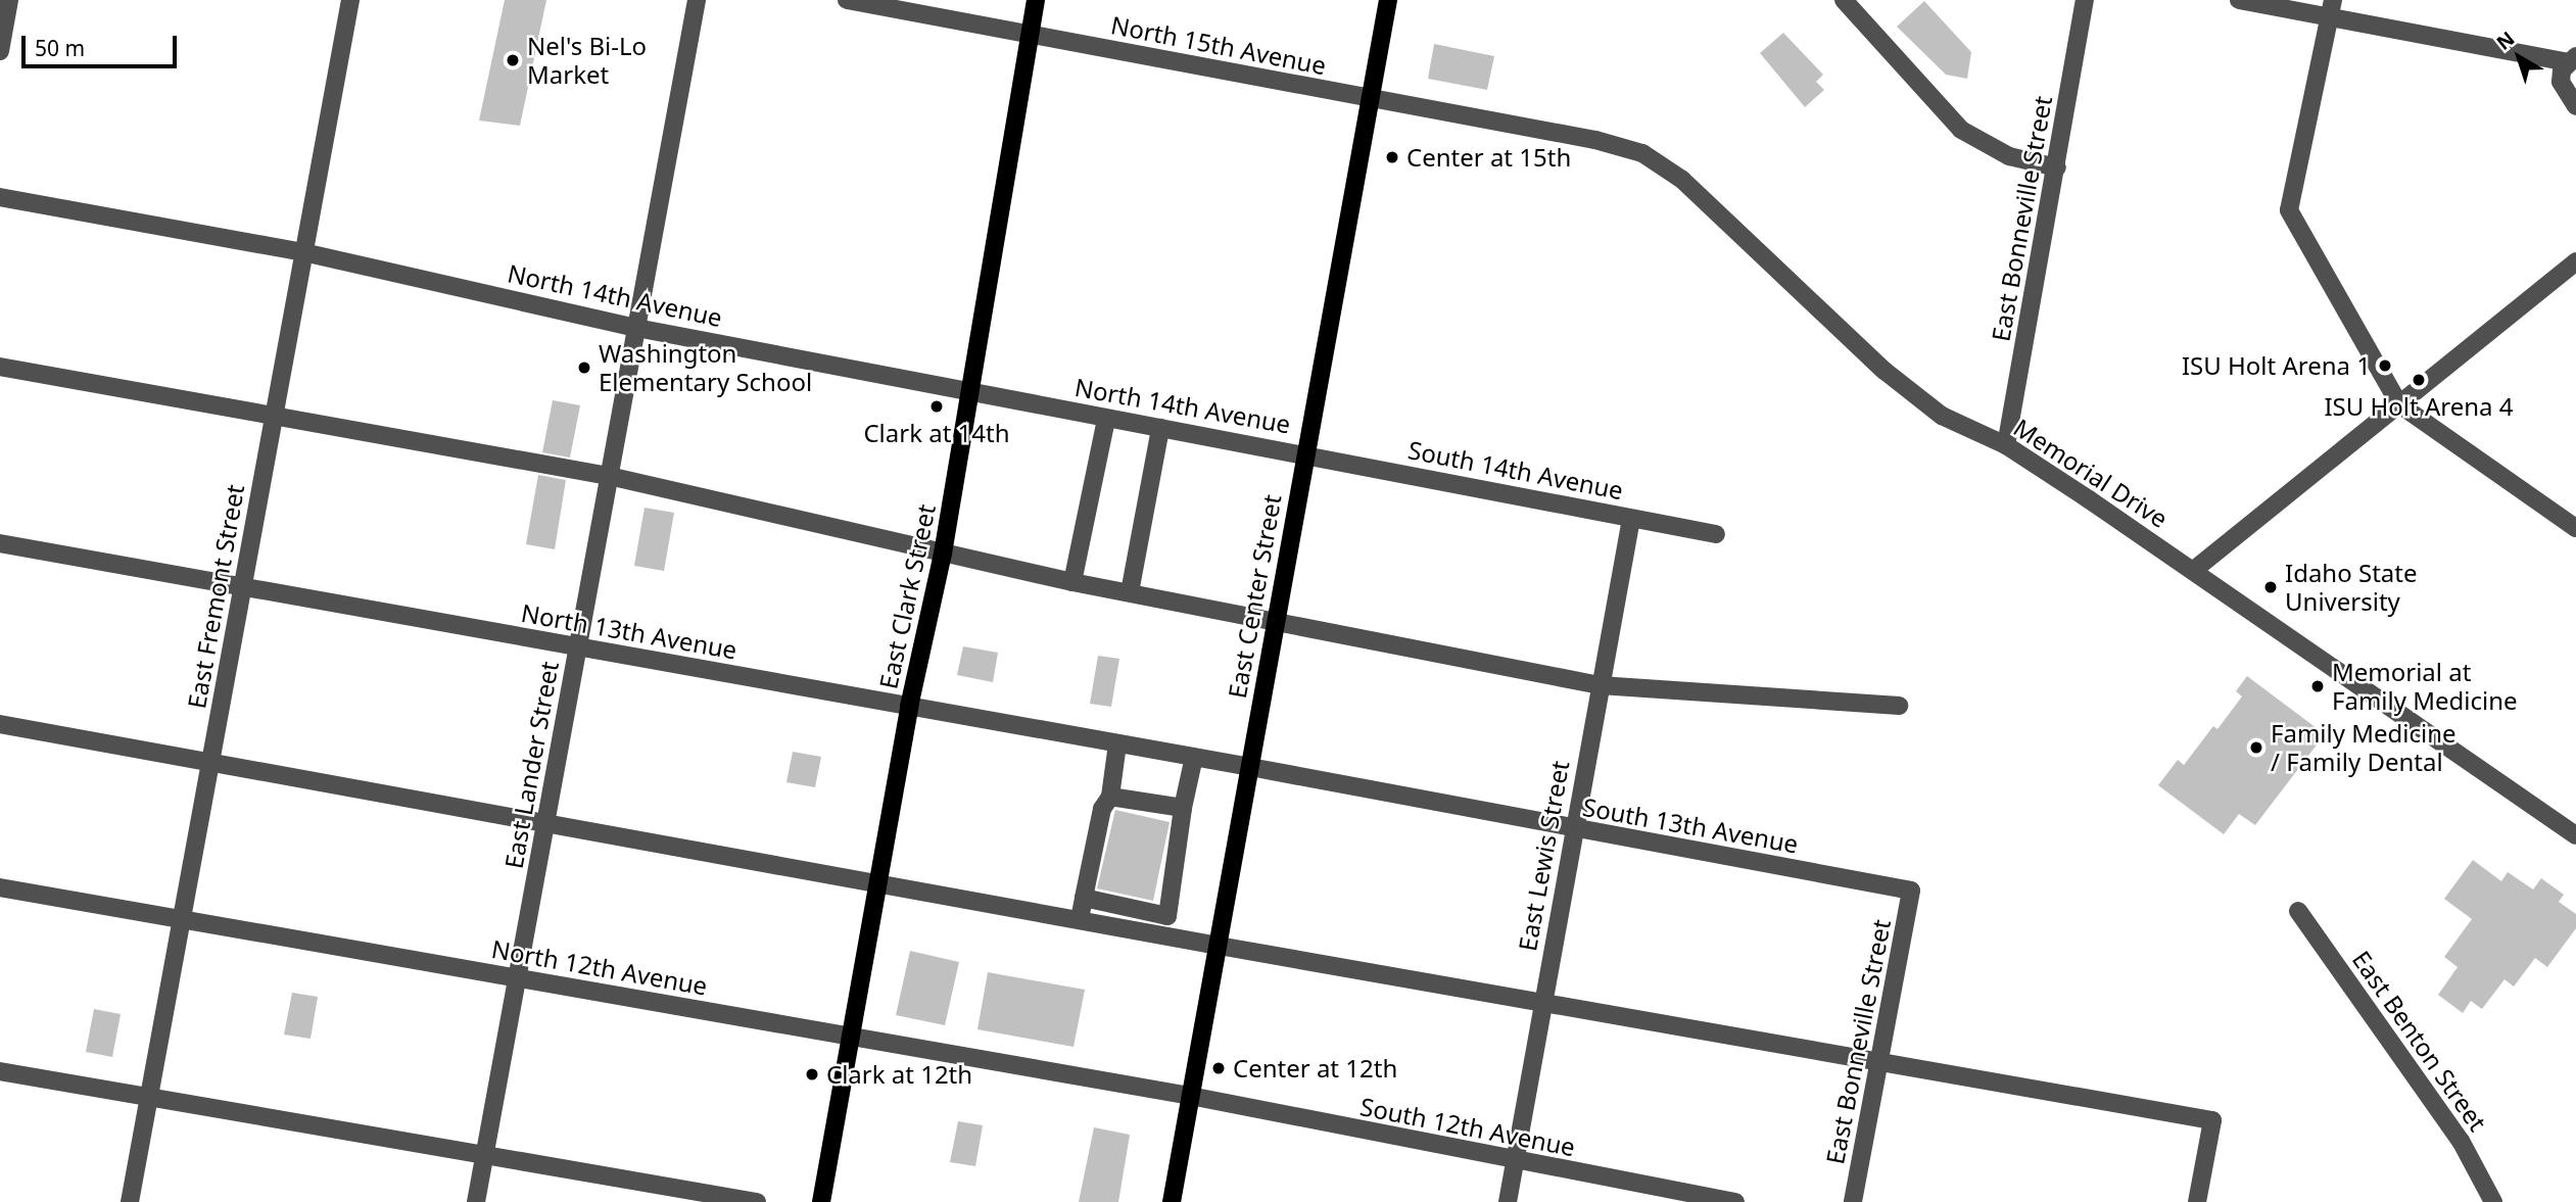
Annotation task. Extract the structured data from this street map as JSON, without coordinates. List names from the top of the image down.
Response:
{
  "streets": {
    "main road": ["East Clark Street", "East Center Street"],
    "street": [
      "North 15th Avenue",
      "East Bonneville Street",
      "North 14th Avenue",
      "South 14th Avenue",
      "Memorial Drive",
      "East Fremont Street",
      "North 13th Avenue",
      "East Lander Street",
      "South 13th Avenue",
      "East Lewis Street",
      "North 12th Avenue",
      "East Benton Street",
      "South 12th Avenue"
    ]
  },
  "crossings": [
    ["North 15th Avenue", "Memorial Drive"],
    ["North 15th Avenue", "East Clark Street"],
    ["North 15th Avenue", "East Center Street"],
    ["East Bonneville Street", "Memorial Drive"],
    ["East Bonneville Street", "South 13th Avenue"],
    ["North 14th Avenue", "South 14th Avenue"],
    ["North 14th Avenue", "East Fremont Street"],
    ["North 14th Avenue", "East Clark Street"],
    ["North 14th Avenue", "East Center Street"],
    ["North 14th Avenue", "East Lander Street"],
    ["South 14th Avenue", "East Center Street"],
    ["South 14th Avenue", "East Lewis Street"],
    ["East Fremont Street", "North 13th Avenue"],
    ["East Fremont Street", "North 12th Avenue"],
    ["East Clark Street", "North 13th Avenue"],
    ["East Clark Street", "North 12th Avenue"],
    ["East Center Street", "North 13th Avenue"],
    ["East Center Street", "South 13th Avenue"],
    ["East Center Street", "North 12th Avenue"],
    ["East Center Street", "South 12th Avenue"],
    ["North 13th Avenue", "East Lander Street"],
    ["North 13th Avenue", "South 13th Avenue"],
    ["East Lander Street", "North 12th Avenue"],
    ["South 13th Avenue", "East Lewis Street"],
    ["East Lewis Street", "South 12th Avenue"],
    ["North 12th Avenue", "South 12th Avenue"]
  ],
  "places": [
    "Nel's Bi-Lo Market",
    "Center at 15th",
    "ISU Holt Arena 1",
    "Washington Elementary School",
    "ISU Holt Arena 4",
    "Clark at 14th",
    "Idaho State University",
    "Memorial at Family Medicine",
    "Family Medicine / Family Dental",
    "Center at 12th",
    "Clark at 12th"
  ],
  "scale_bar": "50 m",
  "north": "top left"
}
